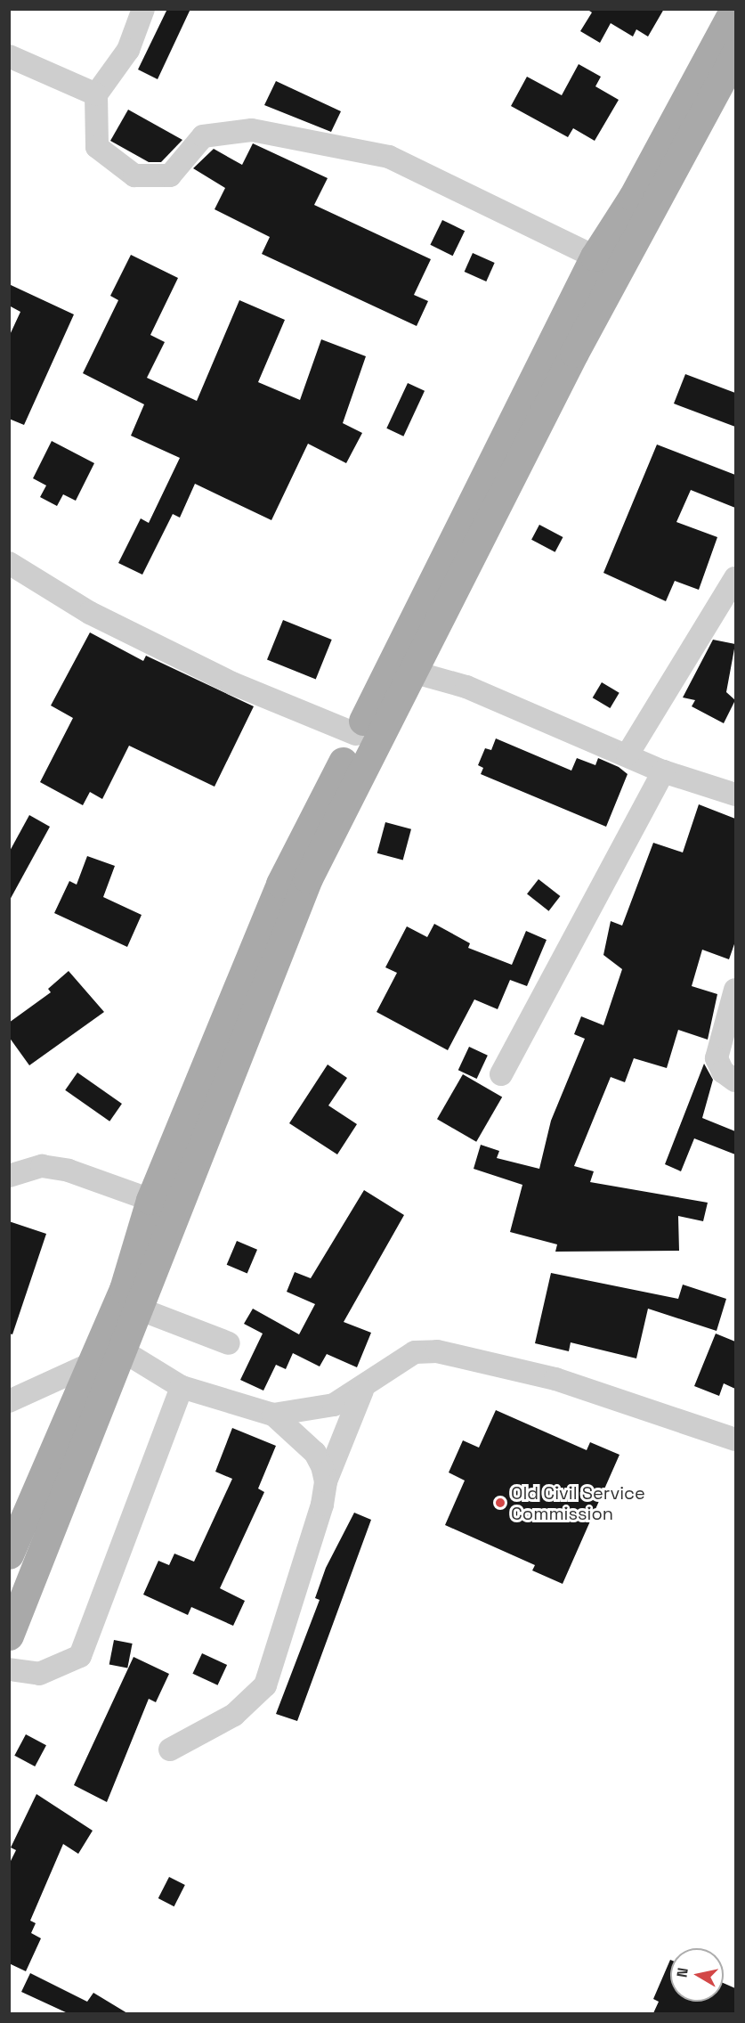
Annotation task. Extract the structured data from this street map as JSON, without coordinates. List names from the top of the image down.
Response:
{
  "places": ["Old Civil Service Commission"],
  "north": "left"
}
